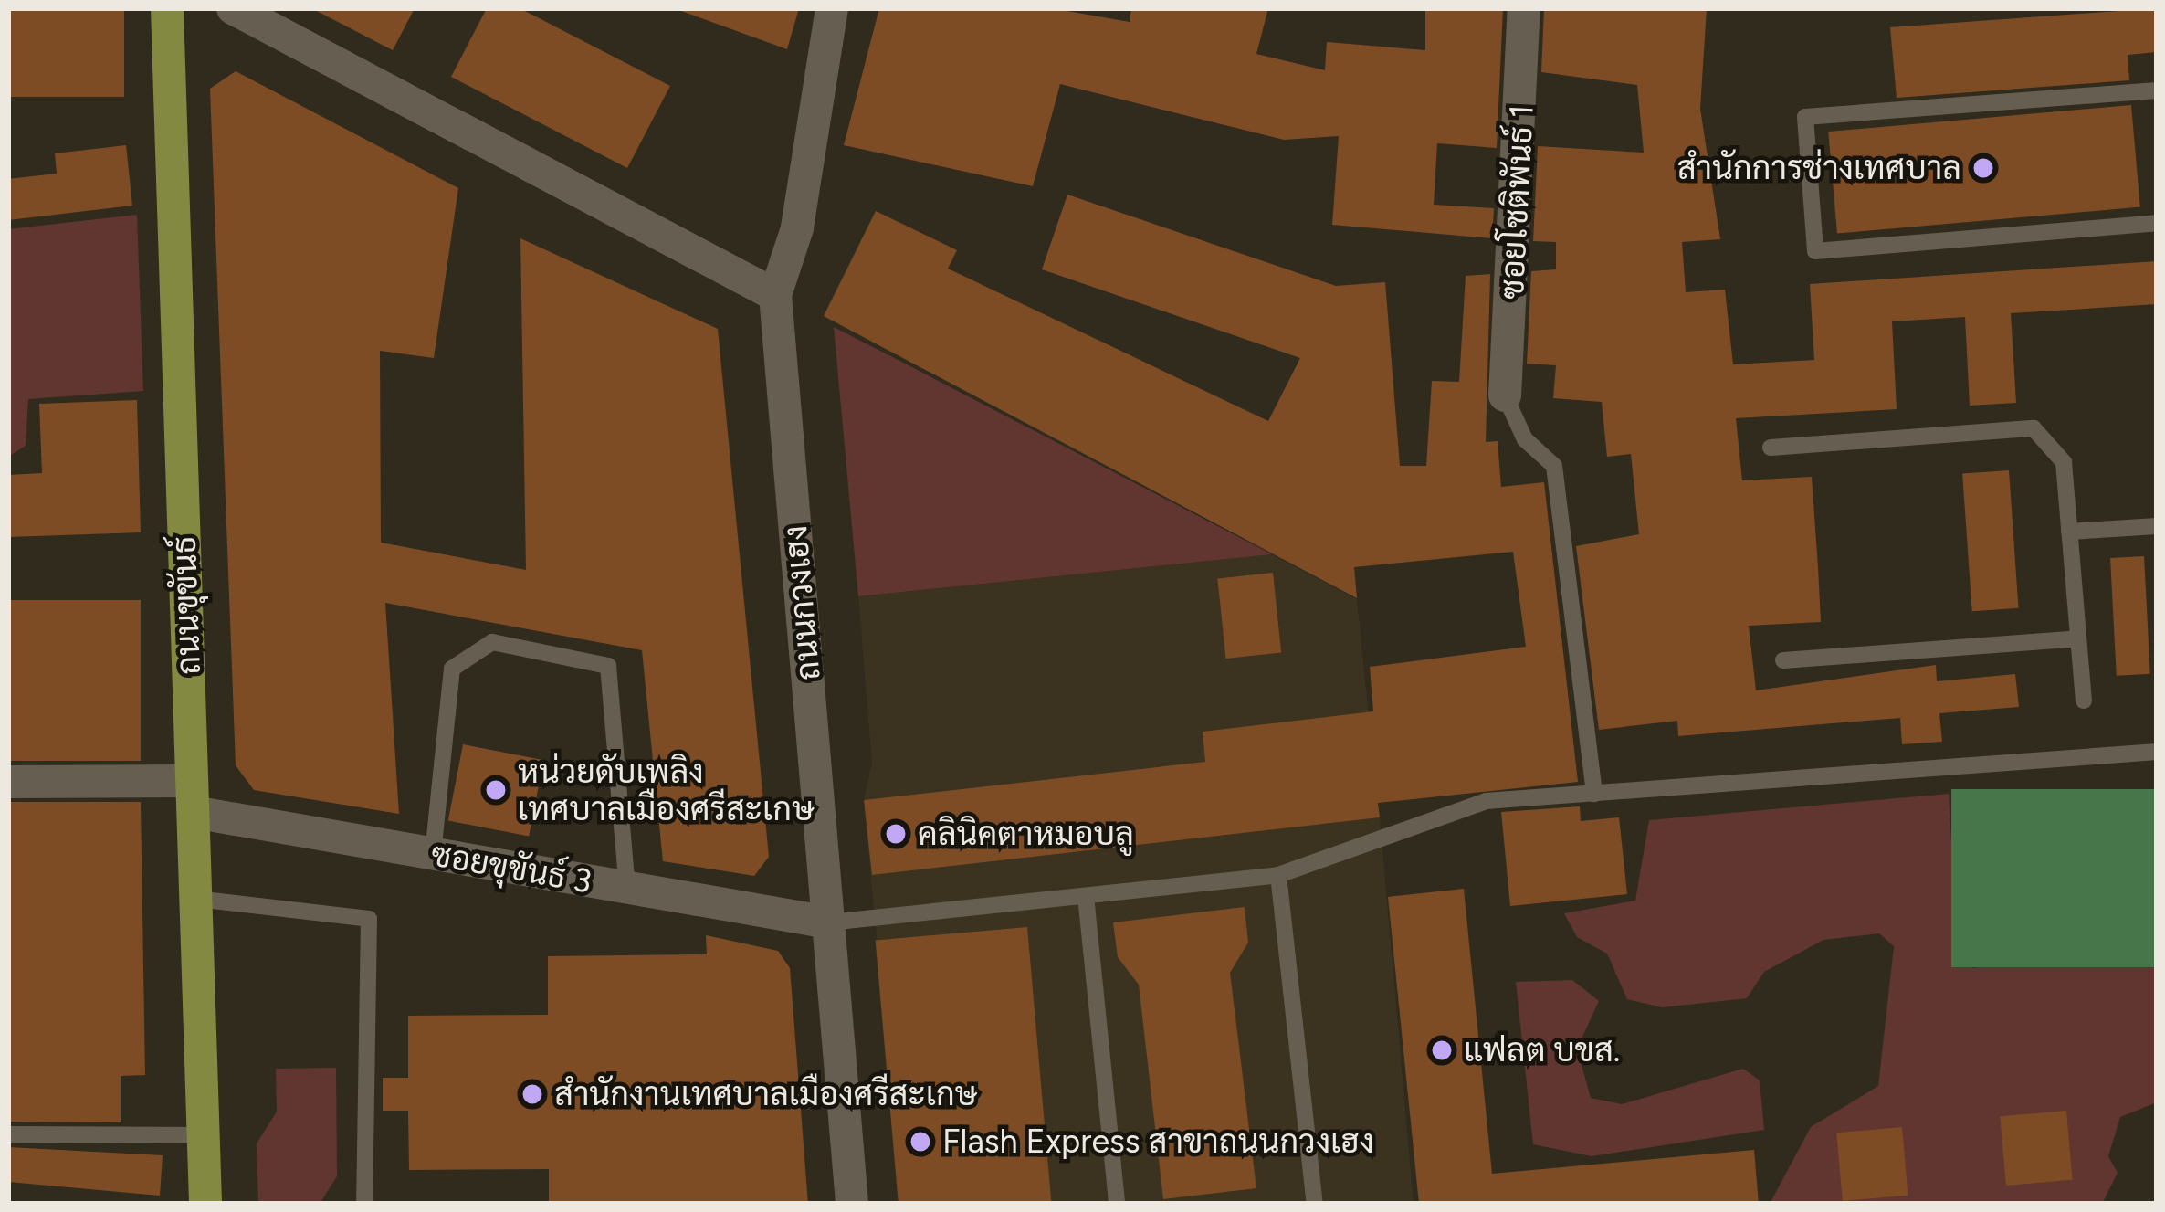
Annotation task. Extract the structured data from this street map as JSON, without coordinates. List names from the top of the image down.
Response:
{
  "streets": {
    "main road": ["ถนนขุขันธ์"],
    "street": ["ซอยโชติพันธ์ 1", "ถนนกวงเฮง", "ซอยขุขันธ์ 3"]
  },
  "crossings": [
    ["ถนนกวงเฮง", "ซอยขุขันธ์ 3"],
    ["ถนนขุขันธ์", "ซอยขุขันธ์ 3"]
  ],
  "places": [
    "สำนักการช่างเทศบาล",
    "หน่วยดับเพลิง เทศบาลเมืองศรีสะเกษ",
    "คลินิคตาหมอบลู",
    "แฟลต บขส.",
    "สำนักงานเทศบาลเมืองศรีสะเกษ",
    "Flash Express สาขาถนนกวงเฮง"
  ]
}
